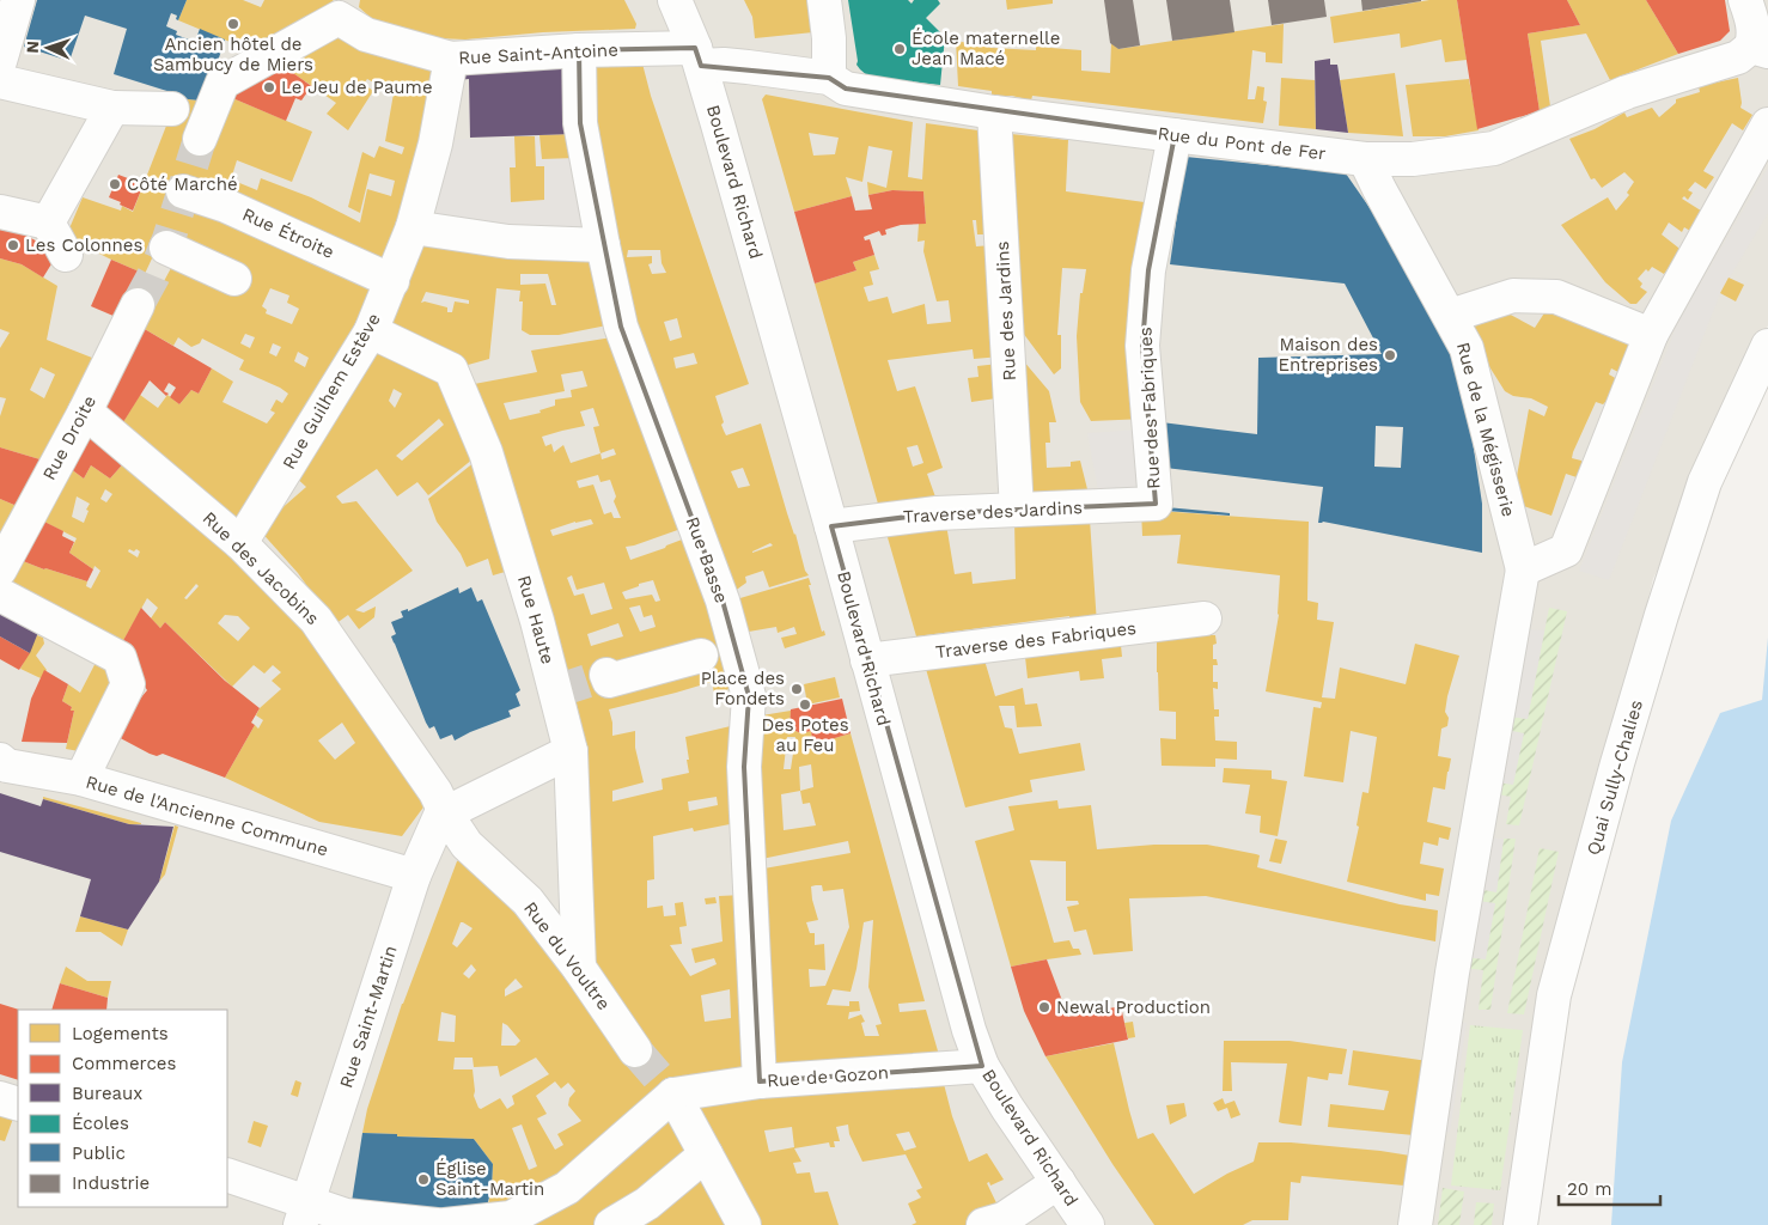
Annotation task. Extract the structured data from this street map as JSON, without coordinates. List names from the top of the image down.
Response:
{
  "streets": {
    "street": [
      "Rue Saint-Antoine",
      "Rue du Pont de Fer",
      "Boulevard Richard",
      "Rue Étroite",
      "Rue des Jardins",
      "Rue Guilhem Estève",
      "Rue des Fabriques",
      "Rue de la Mégisserie",
      "Rue Droite",
      "Traverse des Jardins",
      "Rue Basse",
      "Rue des Jacobins",
      "Rue Haute",
      "Traverse des Fabriques",
      "Quai Sully-Chalies",
      "Rue de l'Ancienne Commune",
      "Rue du Voultre",
      "Rue Saint-Martin",
      "Rue de Gozon"
    ]
  },
  "crossings": [
    ["Rue Saint-Antoine", "Rue du Pont de Fer"],
    ["Rue Saint-Antoine", "Boulevard Richard"],
    ["Rue Saint-Antoine", "Rue Guilhem Estève"],
    ["Rue Saint-Antoine", "Rue Basse"],
    ["Rue du Pont de Fer", "Boulevard Richard"],
    ["Rue du Pont de Fer", "Rue des Jardins"],
    ["Rue du Pont de Fer", "Rue des Fabriques"],
    ["Rue du Pont de Fer", "Rue de la Mégisserie"],
    ["Boulevard Richard", "Traverse des Jardins"],
    ["Boulevard Richard", "Traverse des Fabriques"],
    ["Boulevard Richard", "Rue de Gozon"],
    ["Rue Étroite", "Rue Guilhem Estève"],
    ["Rue des Jardins", "Traverse des Jardins"],
    ["Rue Guilhem Estève", "Rue des Jacobins"],
    ["Rue Guilhem Estève", "Rue Haute"],
    ["Rue des Fabriques", "Traverse des Jardins"],
    ["Rue Droite", "Rue des Jacobins"],
    ["Rue Basse", "Rue de Gozon"],
    ["Rue des Jacobins", "Rue du Voultre"],
    ["Rue des Jacobins", "Rue Saint-Martin"],
    ["Rue Haute", "Rue du Voultre"],
    ["Rue de l'Ancienne Commune", "Rue Saint-Martin"],
    ["Rue du Voultre", "Rue Saint-Martin"]
  ],
  "places": [
    "Ancien hôtel de Sambucy de Miers",
    "École maternelle Jean Macé",
    "Le Jeu de Paume",
    "Côté Marché",
    "Les Colonnes",
    "Maison des Entreprises",
    "Place des Fondets",
    "Des Potes au Feu",
    "Newal Production",
    "Église Saint-Martin"
  ],
  "legend": [
    "Logements",
    "Commerces",
    "Bureaux",
    "Écoles",
    "Public",
    "Industrie"
  ],
  "scale_bar": "20 m",
  "north": "left"
}
